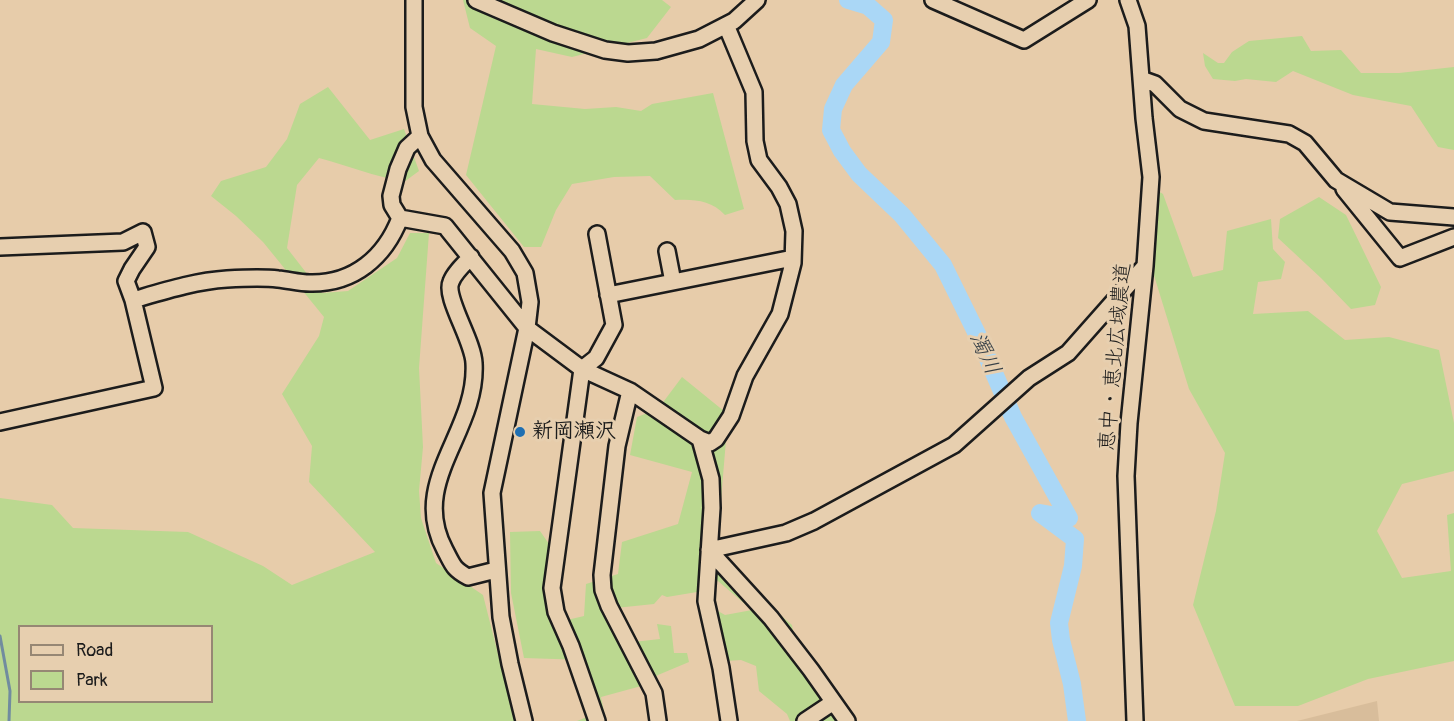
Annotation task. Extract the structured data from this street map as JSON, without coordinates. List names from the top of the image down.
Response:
{
  "streets": {
    "street": ["恵中・恵北広域農道"]
  },
  "water": ["濁川"],
  "places": ["新岡瀬沢"],
  "legend": ["Road", "Park"]
}
